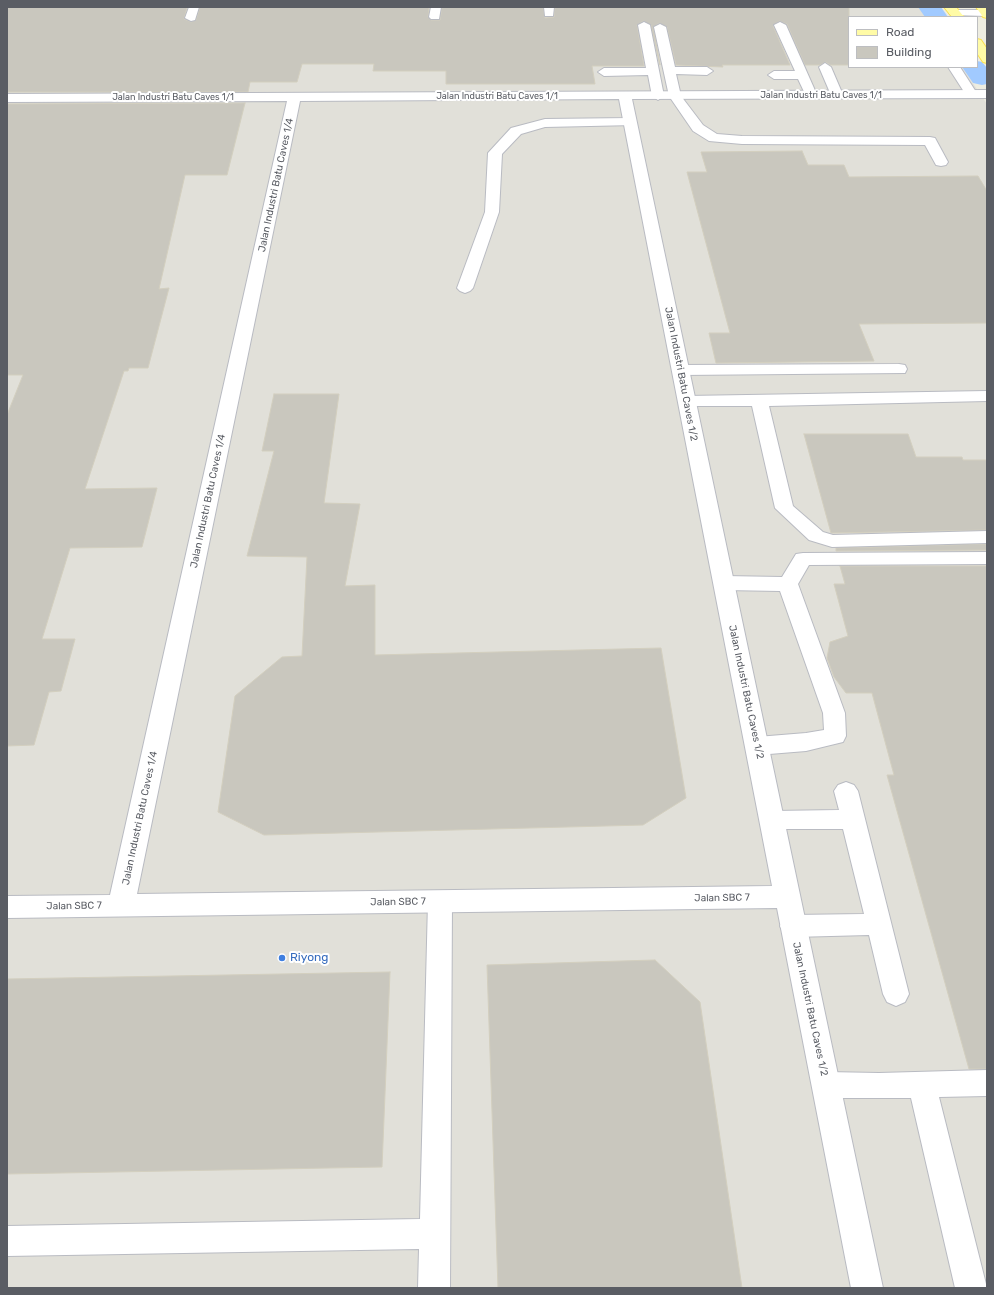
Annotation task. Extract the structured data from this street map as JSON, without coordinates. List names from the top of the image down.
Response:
{
  "streets": {
    "street": [
      "Jalan Industri Batu Caves 1/1",
      "Jalan Industri Batu Caves 1/4",
      "Jalan Industri Batu Caves 1/2",
      "Jalan SBC 7"
    ]
  },
  "crossings": [
    ["Jalan Industri Batu Caves 1/1", "Jalan Industri Batu Caves 1/4"],
    ["Jalan Industri Batu Caves 1/1", "Jalan Industri Batu Caves 1/2"],
    ["Jalan Industri Batu Caves 1/4", "Jalan SBC 7"],
    ["Jalan Industri Batu Caves 1/2", "Jalan SBC 7"]
  ],
  "places": ["Riyong"],
  "legend": ["Road", "Building"]
}
